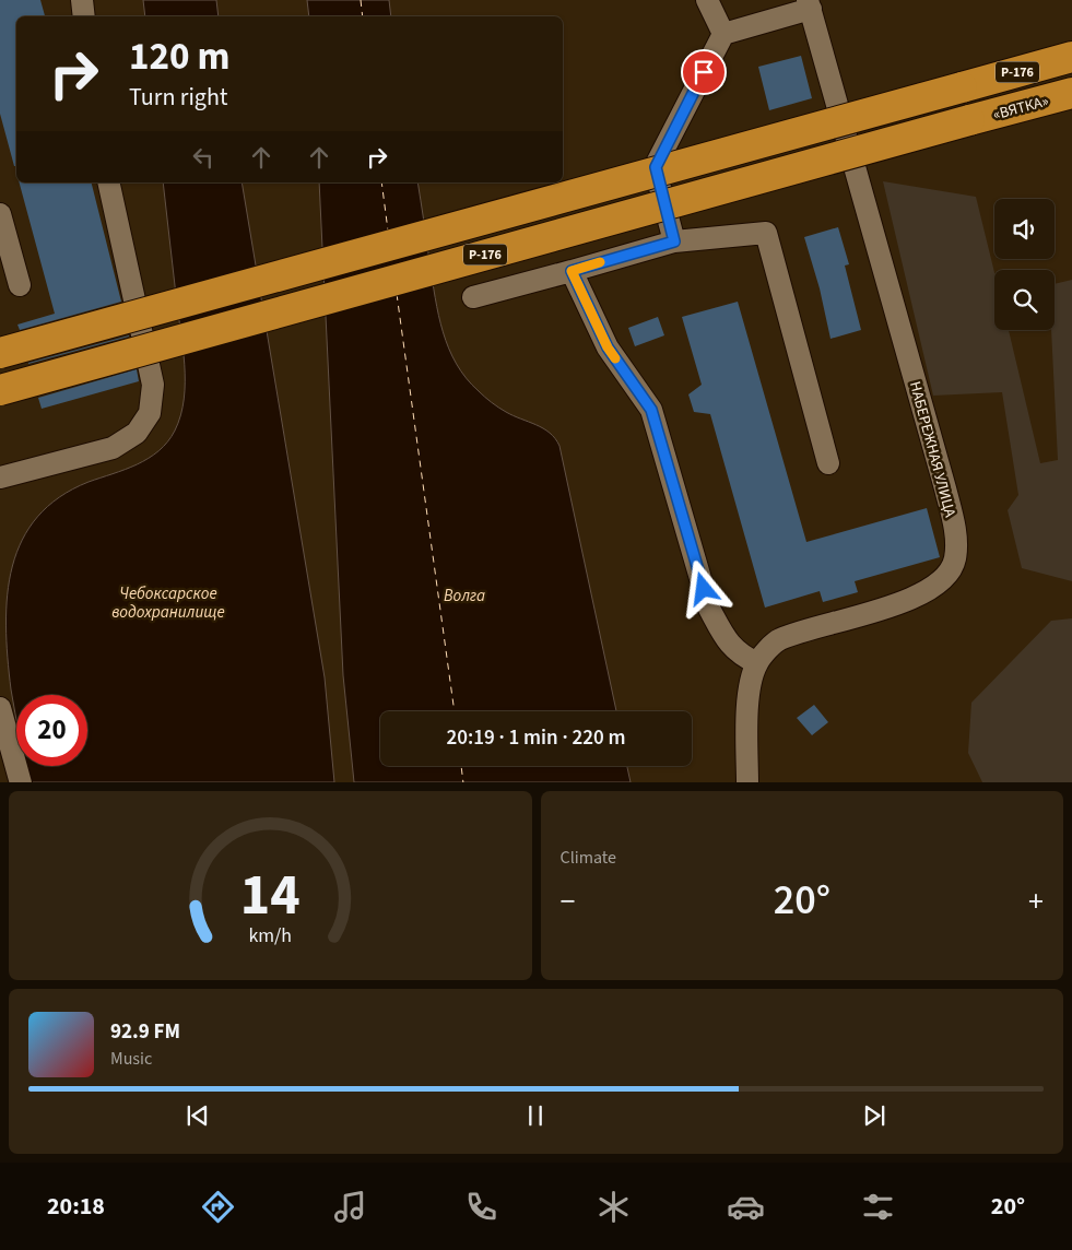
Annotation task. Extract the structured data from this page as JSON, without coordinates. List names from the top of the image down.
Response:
{
  "streets": {
    "highway": ["Р-176", "«ВЯТКА»"],
    "street": ["НАБЕРЕЖНАЯ УЛИЦА"]
  },
  "water": ["Чебоксарское водохранилище", "Волга"],
  "page": {
    "turn": ["120 m", "Turn right"],
    "limit": "20",
    "trip": "20:19 · 1 min · 220 m",
    "tile": "Climate",
    "heat": ["−", "20°", "+"],
    "song": ["92.9 FM", "Music"],
    "tabs": ["20:18", "20°"],
    "gauge": ["14", "km/h"]
  }
}
